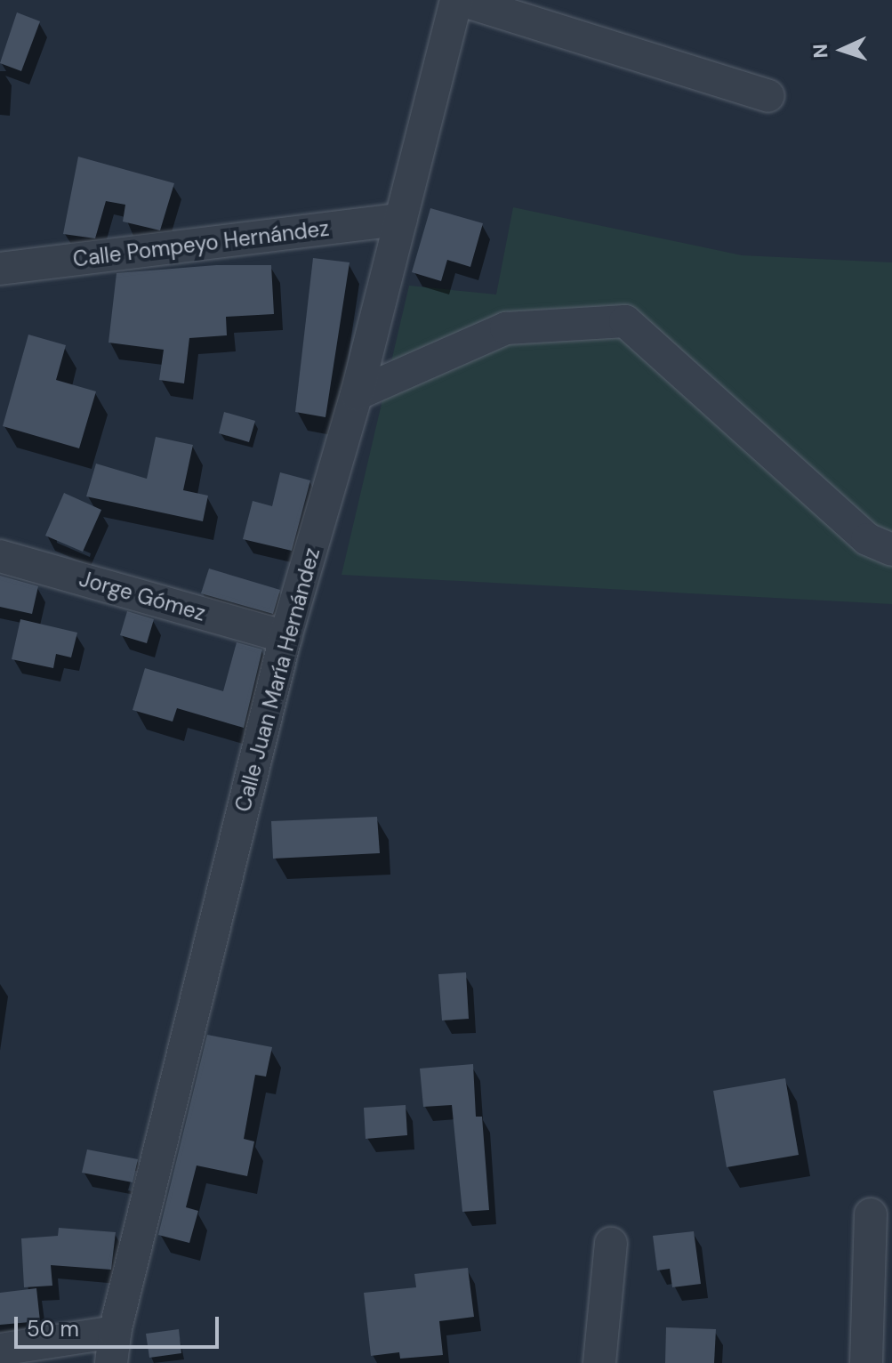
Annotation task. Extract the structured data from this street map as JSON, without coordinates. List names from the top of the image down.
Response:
{
  "streets": {
    "street": ["Calle Pompeyo Hernández", "Jorge Gómez", "Calle Juan María Hernández"]
  },
  "crossings": [
    ["Calle Pompeyo Hernández", "Calle Juan María Hernández"],
    ["Jorge Gómez", "Calle Juan María Hernández"]
  ],
  "scale_bar": "50 m",
  "north": "left"
}
